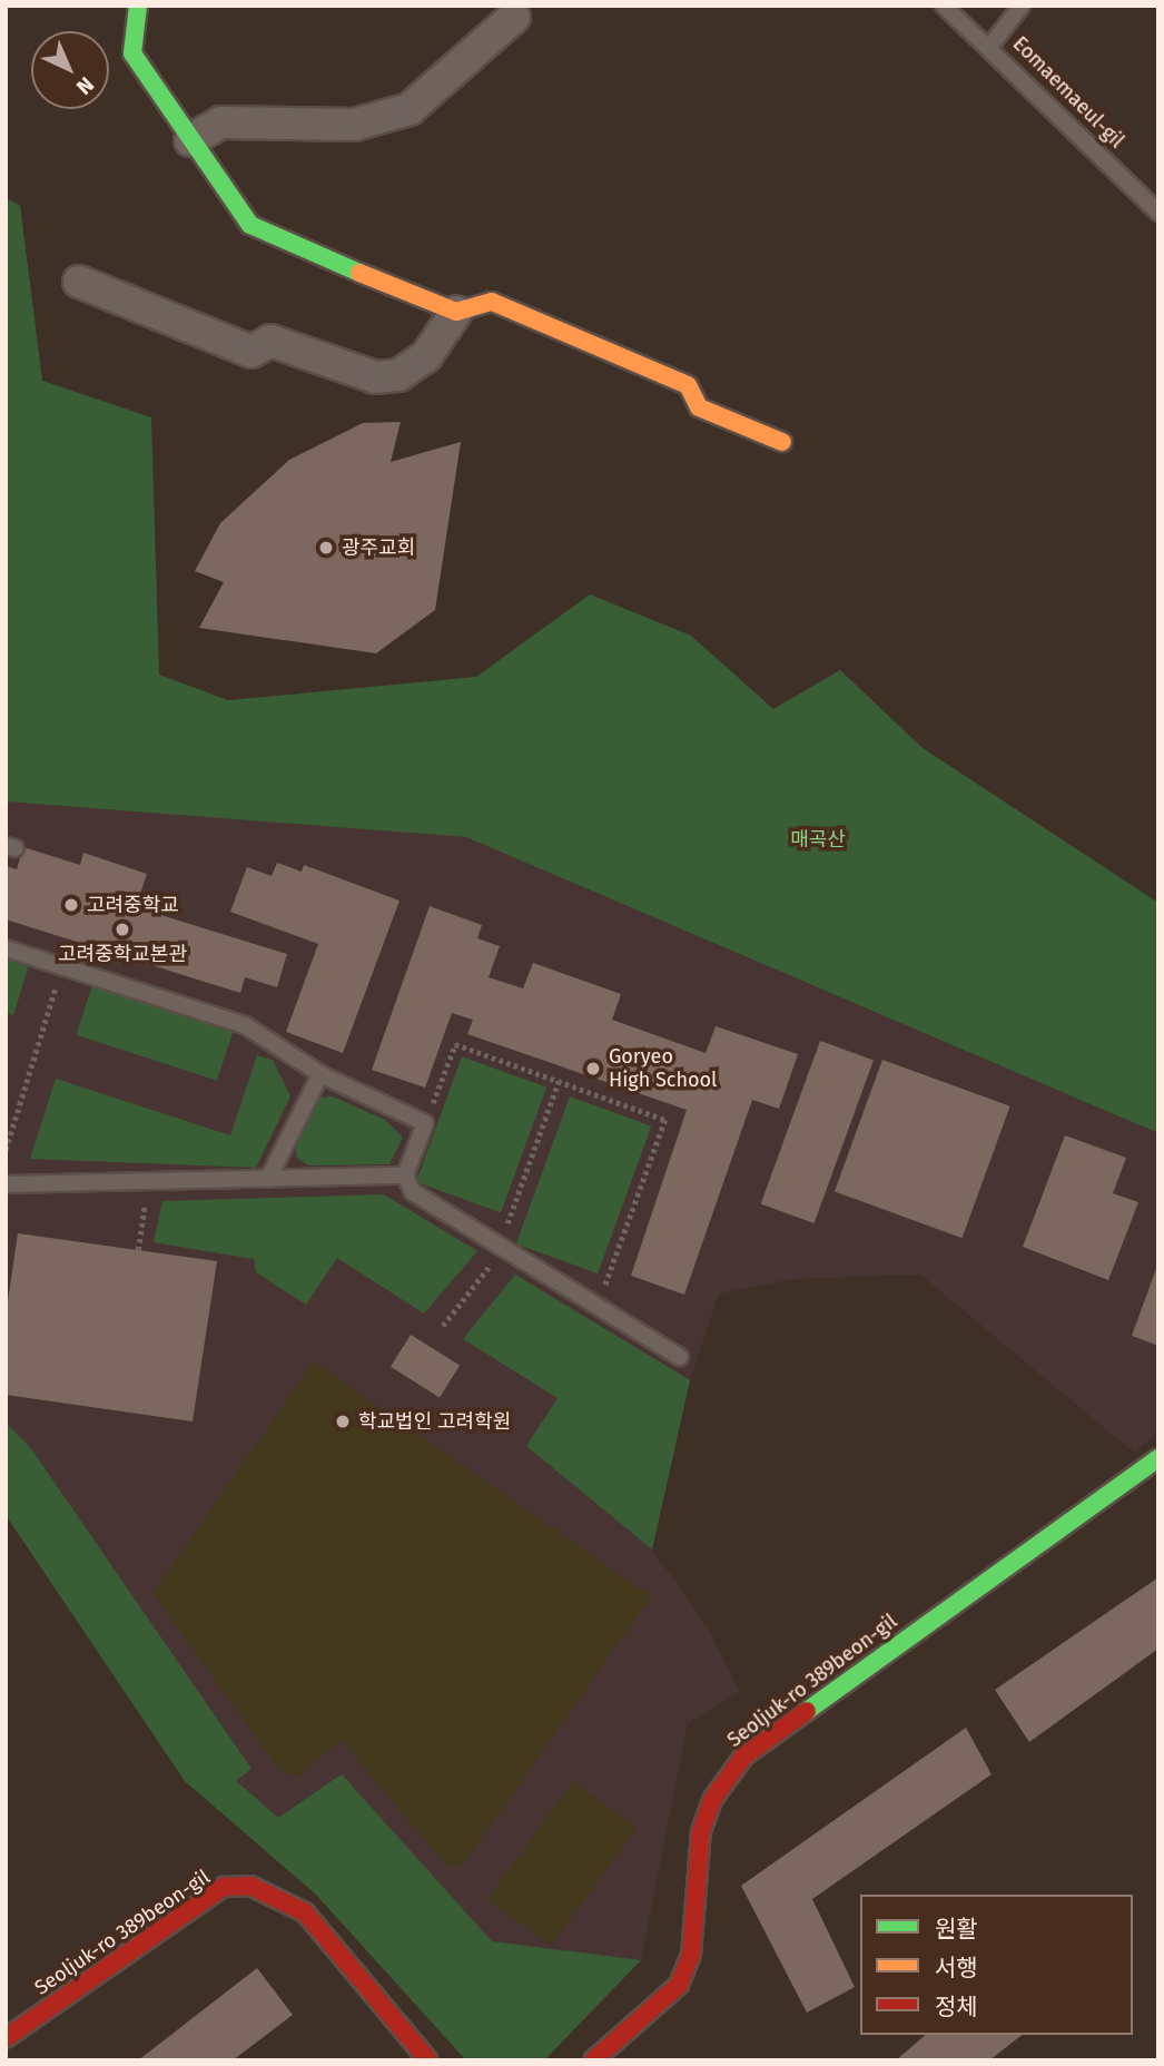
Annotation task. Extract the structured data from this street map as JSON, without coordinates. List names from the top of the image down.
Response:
{
  "streets": {
    "street": ["Seoljuk-ro 389beon-gil"],
    "lane": ["Eomaemaeul-gil"]
  },
  "parks": ["매곡산"],
  "places": [
    "광주교회",
    "고려중학교",
    "고려중학교본관",
    "Goryeo High School",
    "학교법인 고려학원"
  ],
  "legend": ["원활", "서행", "정체"],
  "north": "bottom right"
}
